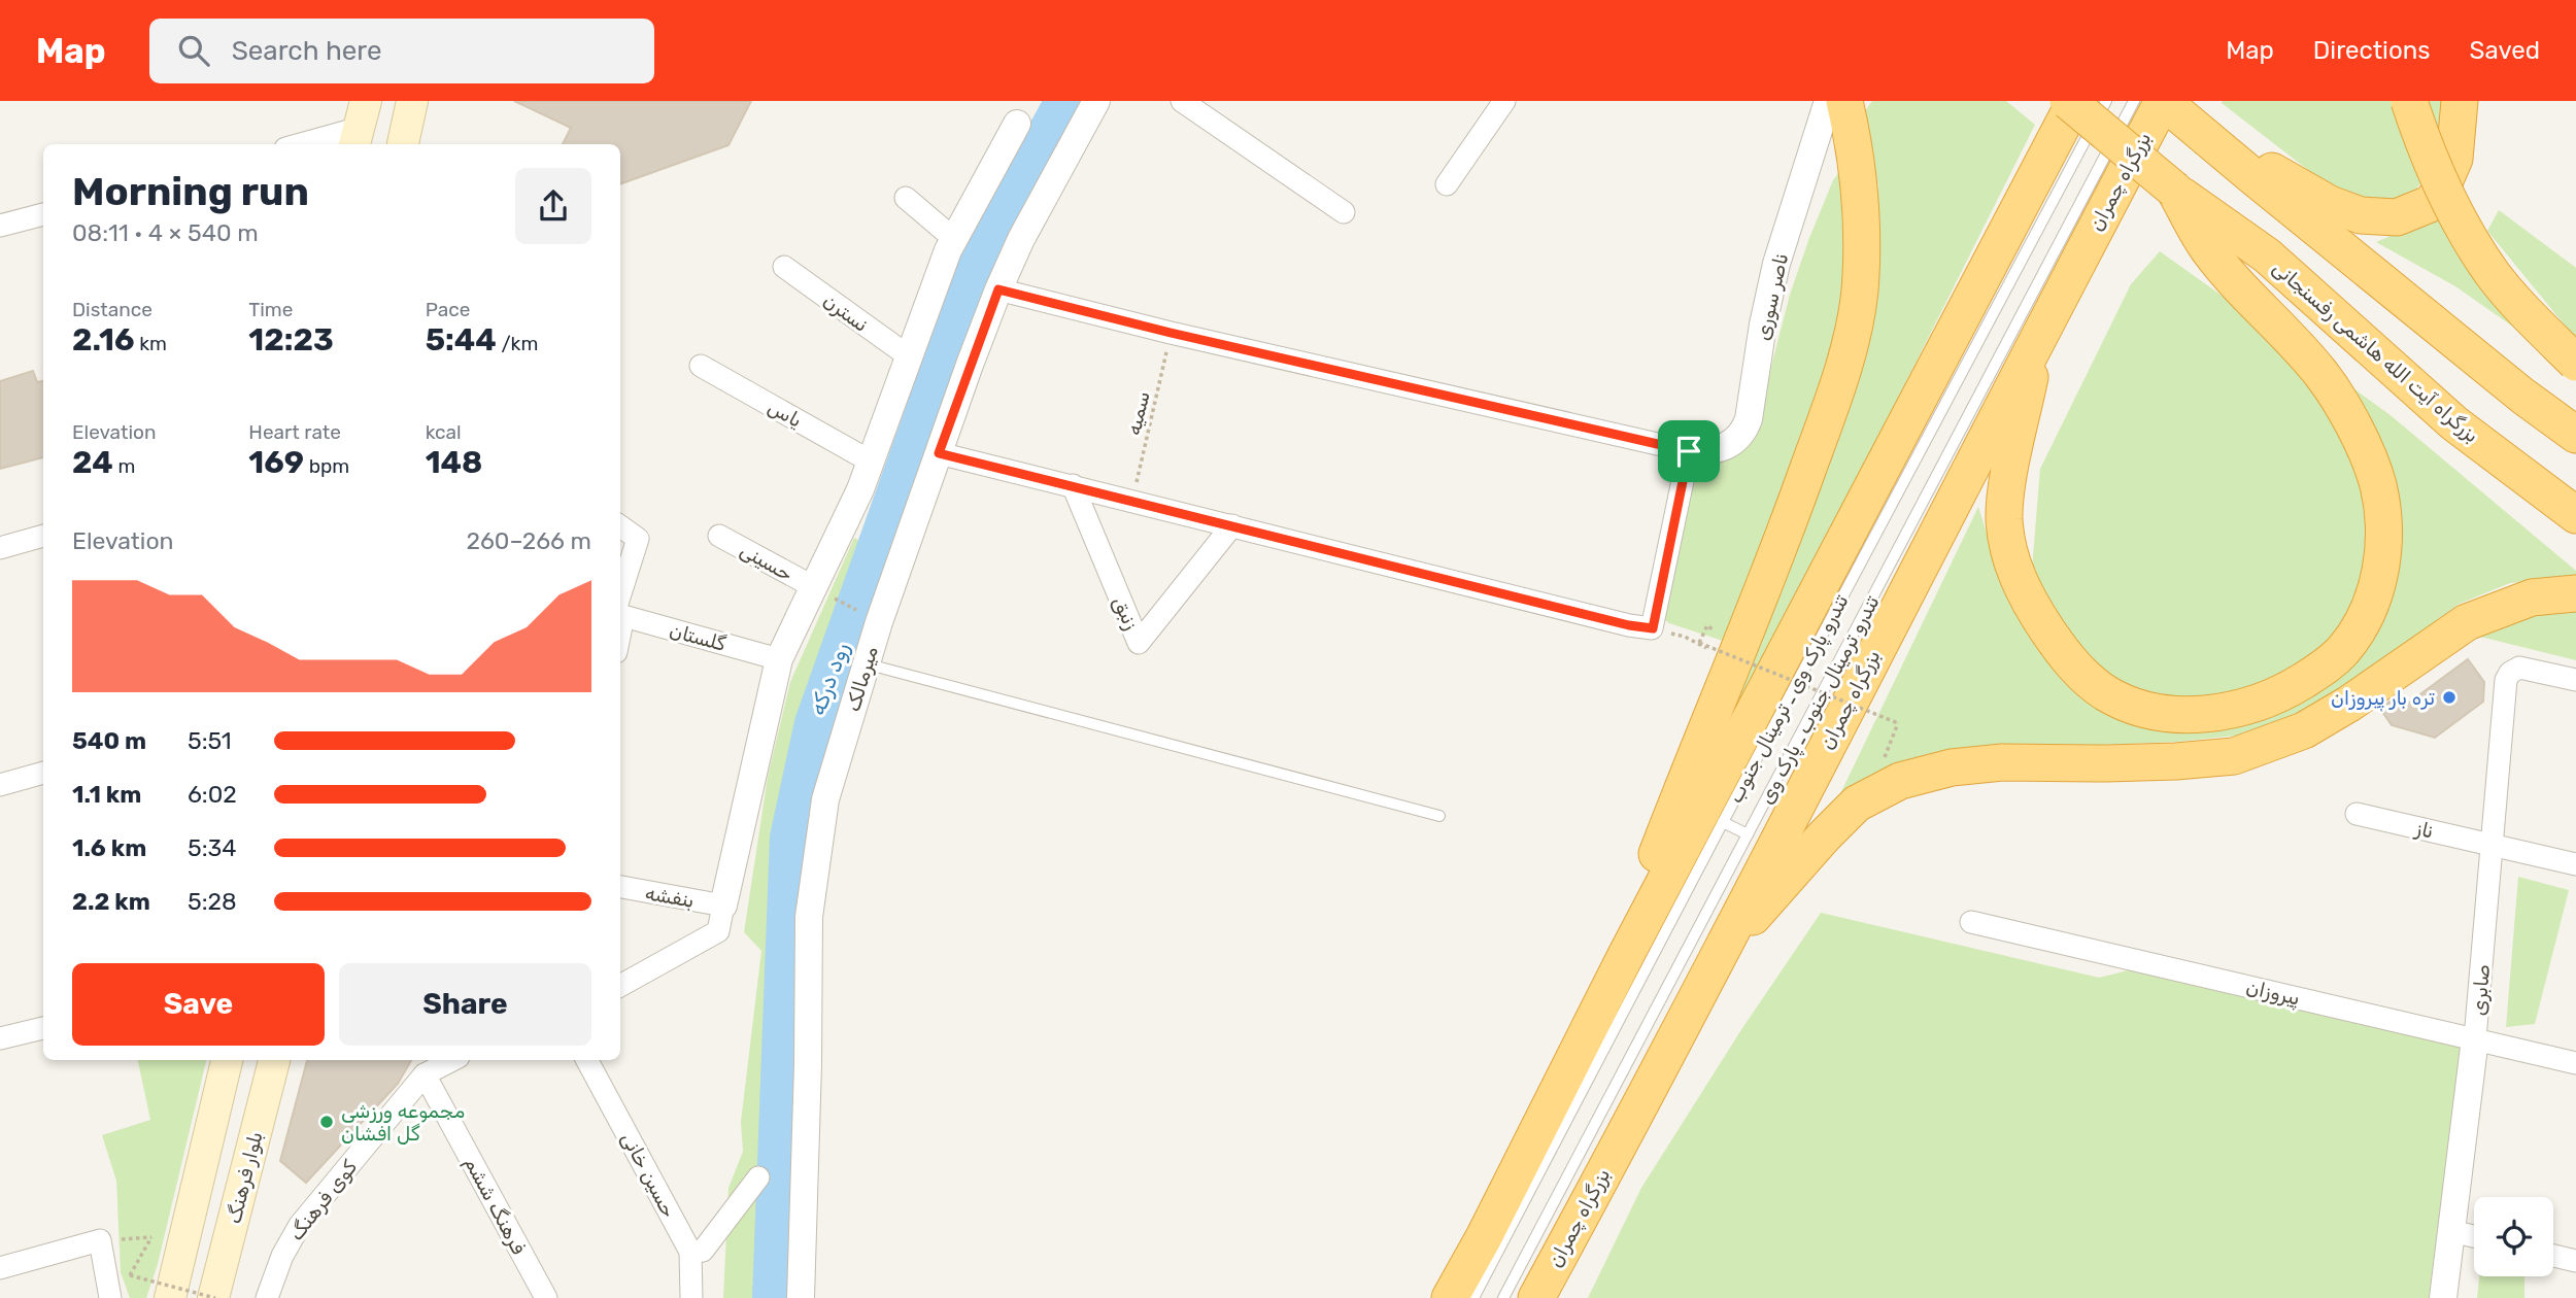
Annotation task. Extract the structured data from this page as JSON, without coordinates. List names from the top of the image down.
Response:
{
  "streets": {
    "highway": ["بزرگراه چمران", "بزرگراه آیت الله هاشمی رفسنجانی"],
    "main road": ["بلوار فرهنگ"],
    "street": [
      "ناصر سوری",
      "نسترن",
      "یاس",
      "حسینی",
      "زنبق",
      "گلستان",
      "میرمالک",
      "ناز",
      "بنفشه",
      "صابری",
      "پیروزان",
      "حسین خانی",
      "کوی فرهنگ",
      "فرهنگ ششم"
    ],
    "lane": ["تندرو پارک وی ـ ترمینال جنوب", "تندرو ترمینال جنوب ـ پارک وی"],
    "path": ["سمیه"]
  },
  "crossings": [
    ["ناز", "صابری"],
    ["صابری", "پیروزان"],
    ["کوی فرهنگ", "فرهنگ ششم"]
  ],
  "water": ["رود درکه"],
  "places": ["تره بار پیروزان", "مجموعه ورزشی گل افشان"],
  "page": {
    "header": "Map",
    "search": "Search here",
    "nav": ["Map", "Directions", "Saved"],
    "heading": ["Morning run", "08:11 · 4 × 540 m"],
    "stats": [
      ["Distance", "2.16 km"],
      ["Time", "12:23"],
      ["Pace", "5:44 /km"],
      ["Elevation", "24 m"],
      ["Heart rate", "169 bpm"],
      ["kcal", "148"]
    ],
    "chart": ["Elevation", "260–266 m"],
    "list": [
      {
        "name": "540 m",
        "note": "5:51"
      },
      {
        "name": "1.1 km",
        "note": "6:02"
      },
      {
        "name": "1.6 km",
        "note": "5:34"
      },
      {
        "name": "2.2 km",
        "note": "5:28"
      }
    ],
    "buttons": ["Save", "Share"]
  }
}
